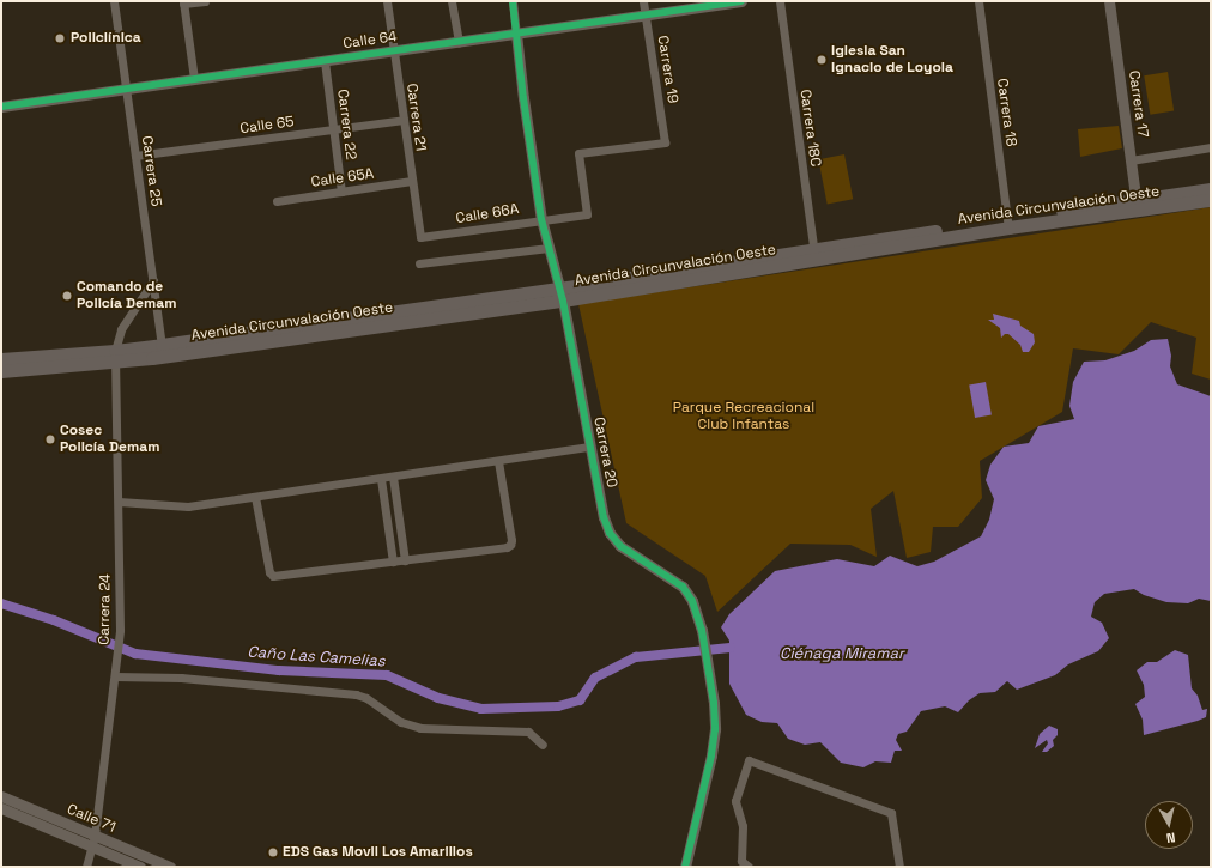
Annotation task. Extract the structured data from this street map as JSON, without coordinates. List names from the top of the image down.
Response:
{
  "streets": {
    "main road": ["Avenida Circunvalación Oeste"],
    "street": [
      "Calle 64",
      "Carrera 19",
      "Carrera 17",
      "Carrera 18",
      "Carrera 21",
      "Carrera 22",
      "Calle 65",
      "Carrera 18C",
      "Carrera 25",
      "Calle 65A",
      "Calle 66A",
      "Carrera 20",
      "Carrera 24",
      "Calle 71"
    ]
  },
  "crossings": [
    ["Calle 64", "Carrera 19"],
    ["Calle 64", "Carrera 21"],
    ["Calle 64", "Carrera 22"],
    ["Calle 64", "Carrera 25"],
    ["Calle 64", "Carrera 20"],
    ["Carrera 19", "Calle 66A"],
    ["Carrera 17", "Avenida Circunvalación Oeste"],
    ["Carrera 18", "Avenida Circunvalación Oeste"],
    ["Carrera 21", "Calle 65"],
    ["Carrera 21", "Calle 65A"],
    ["Carrera 21", "Calle 66A"],
    ["Carrera 22", "Calle 65"],
    ["Carrera 22", "Calle 65A"],
    ["Calle 65", "Carrera 25"],
    ["Carrera 18C", "Avenida Circunvalación Oeste"],
    ["Carrera 25", "Avenida Circunvalación Oeste"],
    ["Carrera 25", "Carrera 24"],
    ["Avenida Circunvalación Oeste", "Carrera 20"],
    ["Avenida Circunvalación Oeste", "Carrera 24"],
    ["Calle 66A", "Carrera 20"],
    ["Carrera 24", "Calle 71"]
  ],
  "water": ["Ciénaga Miramar", "Caño Las Camelias"],
  "parks": ["Parque Recreacional Club Infantas"],
  "places": [
    "Policlínica",
    "Iglesia San Ignacio de Loyola",
    "Comando de Policía Demam",
    "Cosec Policía Demam",
    "EDS Gas Movil Los Amarillos"
  ],
  "north": "bottom"
}
